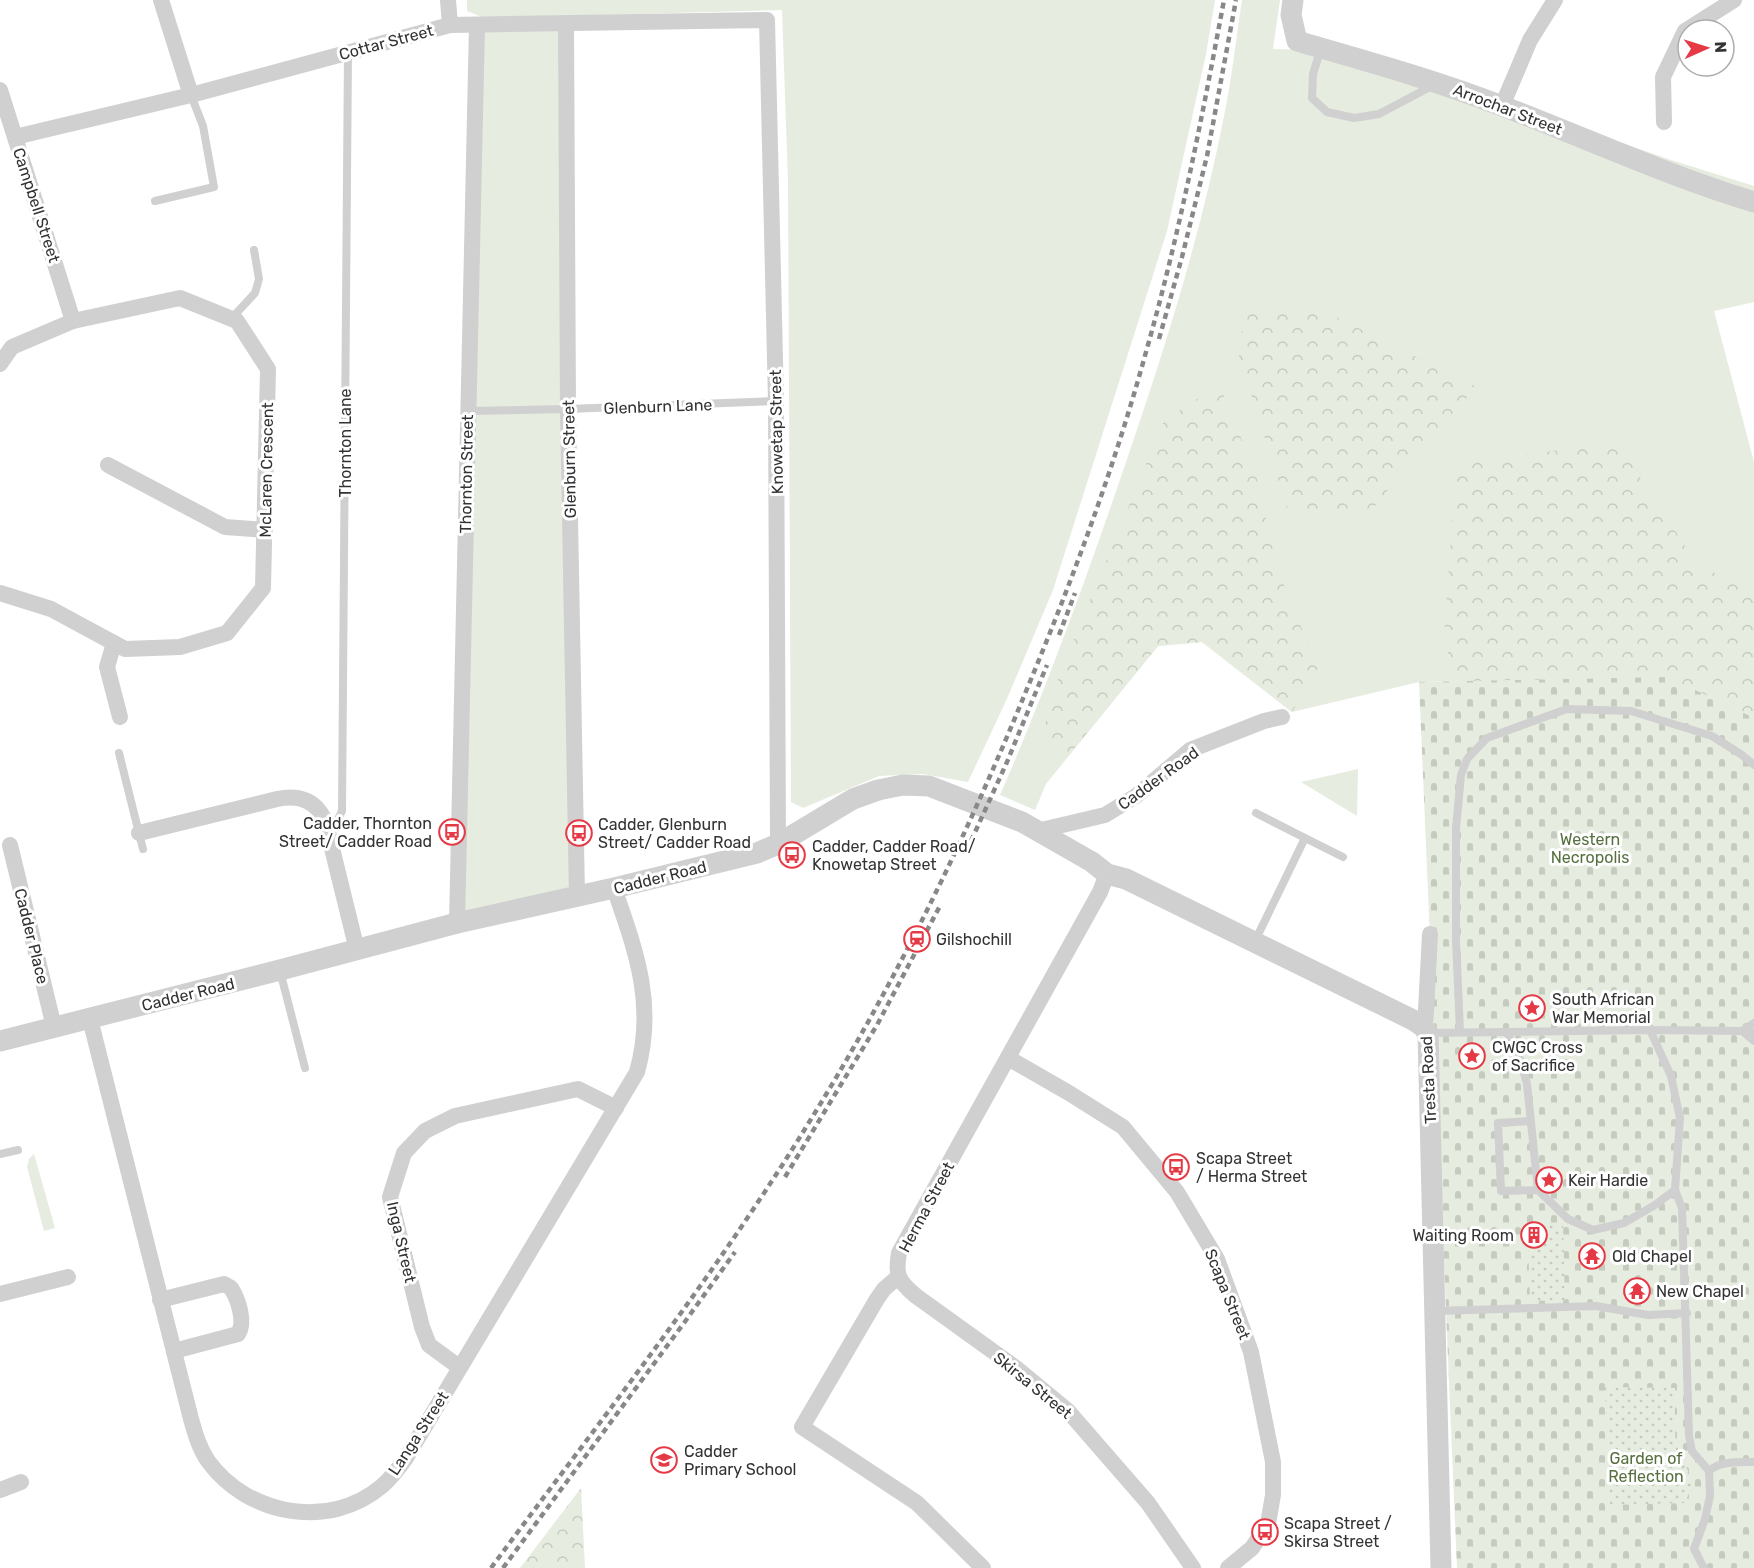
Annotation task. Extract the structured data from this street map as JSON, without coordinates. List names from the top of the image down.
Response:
{
  "streets": {
    "street": [
      "Cottar Street",
      "Arrochar Street",
      "Campbell Street",
      "Knowetap Street",
      "Glenburn Street",
      "McLaren Crescent",
      "Thornton Street",
      "Cadder Road",
      "Cadder Place",
      "Tresta Road",
      "Herma Street",
      "Inga Street",
      "Scapa Street",
      "Skirsa Street",
      "Langa Street"
    ],
    "lane": ["Glenburn Lane", "Thornton Lane"]
  },
  "crossings": [
    ["Cottar Street", "Campbell Street"],
    ["Cottar Street", "Knowetap Street"],
    ["Cottar Street", "Thornton Lane"],
    ["Cottar Street", "Glenburn Street"],
    ["Cottar Street", "Thornton Street"],
    ["Campbell Street", "McLaren Crescent"],
    ["Glenburn Lane", "Knowetap Street"],
    ["Glenburn Lane", "Glenburn Street"],
    ["Glenburn Lane", "Thornton Street"],
    ["Knowetap Street", "Cadder Road"],
    ["Glenburn Street", "Cadder Road"],
    ["Thornton Street", "Cadder Road"],
    ["Cadder Road", "Cadder Place"],
    ["Cadder Road", "Tresta Road"],
    ["Cadder Road", "Langa Street"],
    ["Tresta Road", "Herma Street"],
    ["Herma Street", "Scapa Street"],
    ["Herma Street", "Skirsa Street"],
    ["Inga Street", "Langa Street"]
  ],
  "parks": ["Western Necropolis", "Garden of Reflection"],
  "places": {
    "bus stop": [
      "Cadder, Thornton Street/ Cadder Road",
      "Cadder, Glenburn Street/ Cadder Road",
      "Cadder, Cadder Road/ Knowetap Street",
      "Scapa Street / Herma Street",
      "Scapa Street / Skirsa Street"
    ],
    "station": ["Gilshochill"],
    "place": ["South African War Memorial", "CWGC Cross of Sacrifice", "Keir Hardie"],
    "building": ["Waiting Room"],
    "temple": ["Old Chapel", "New Chapel"],
    "school or university": ["Cadder Primary School"]
  },
  "north": "right"
}
